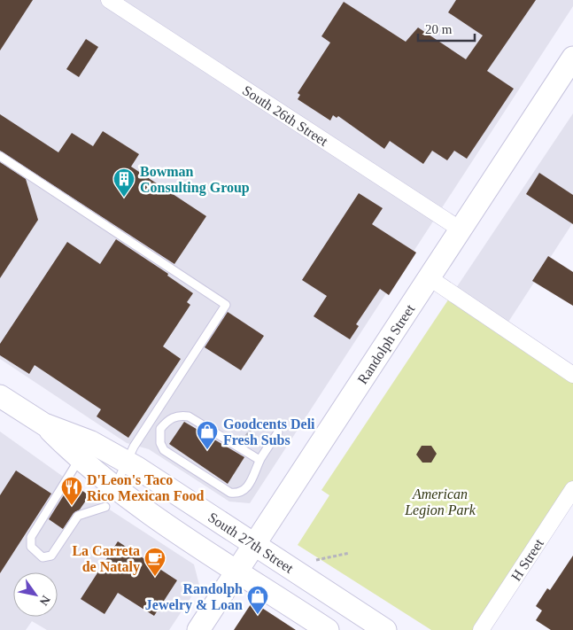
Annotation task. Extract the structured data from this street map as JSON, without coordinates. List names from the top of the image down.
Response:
{
  "streets": {
    "main road": ["Randolph Street", "South 27th Street"],
    "street": ["South 26th Street", "H Street"]
  },
  "crossings": [
    ["South 26th Street", "Randolph Street"],
    ["Randolph Street", "South 27th Street"]
  ],
  "parks": ["American Legion Park"],
  "places": {
    "building": ["Bowman Consulting Group"],
    "shop": ["Goodcents Deli Fresh Subs", "Randolph Jewelry & Loan"],
    "restaurant": ["D'Leon's Taco Rico Mexican Food"],
    "cafe": ["La Carreta de Nataly"]
  },
  "scale_bar": "20 m",
  "north": "bottom right"
}
